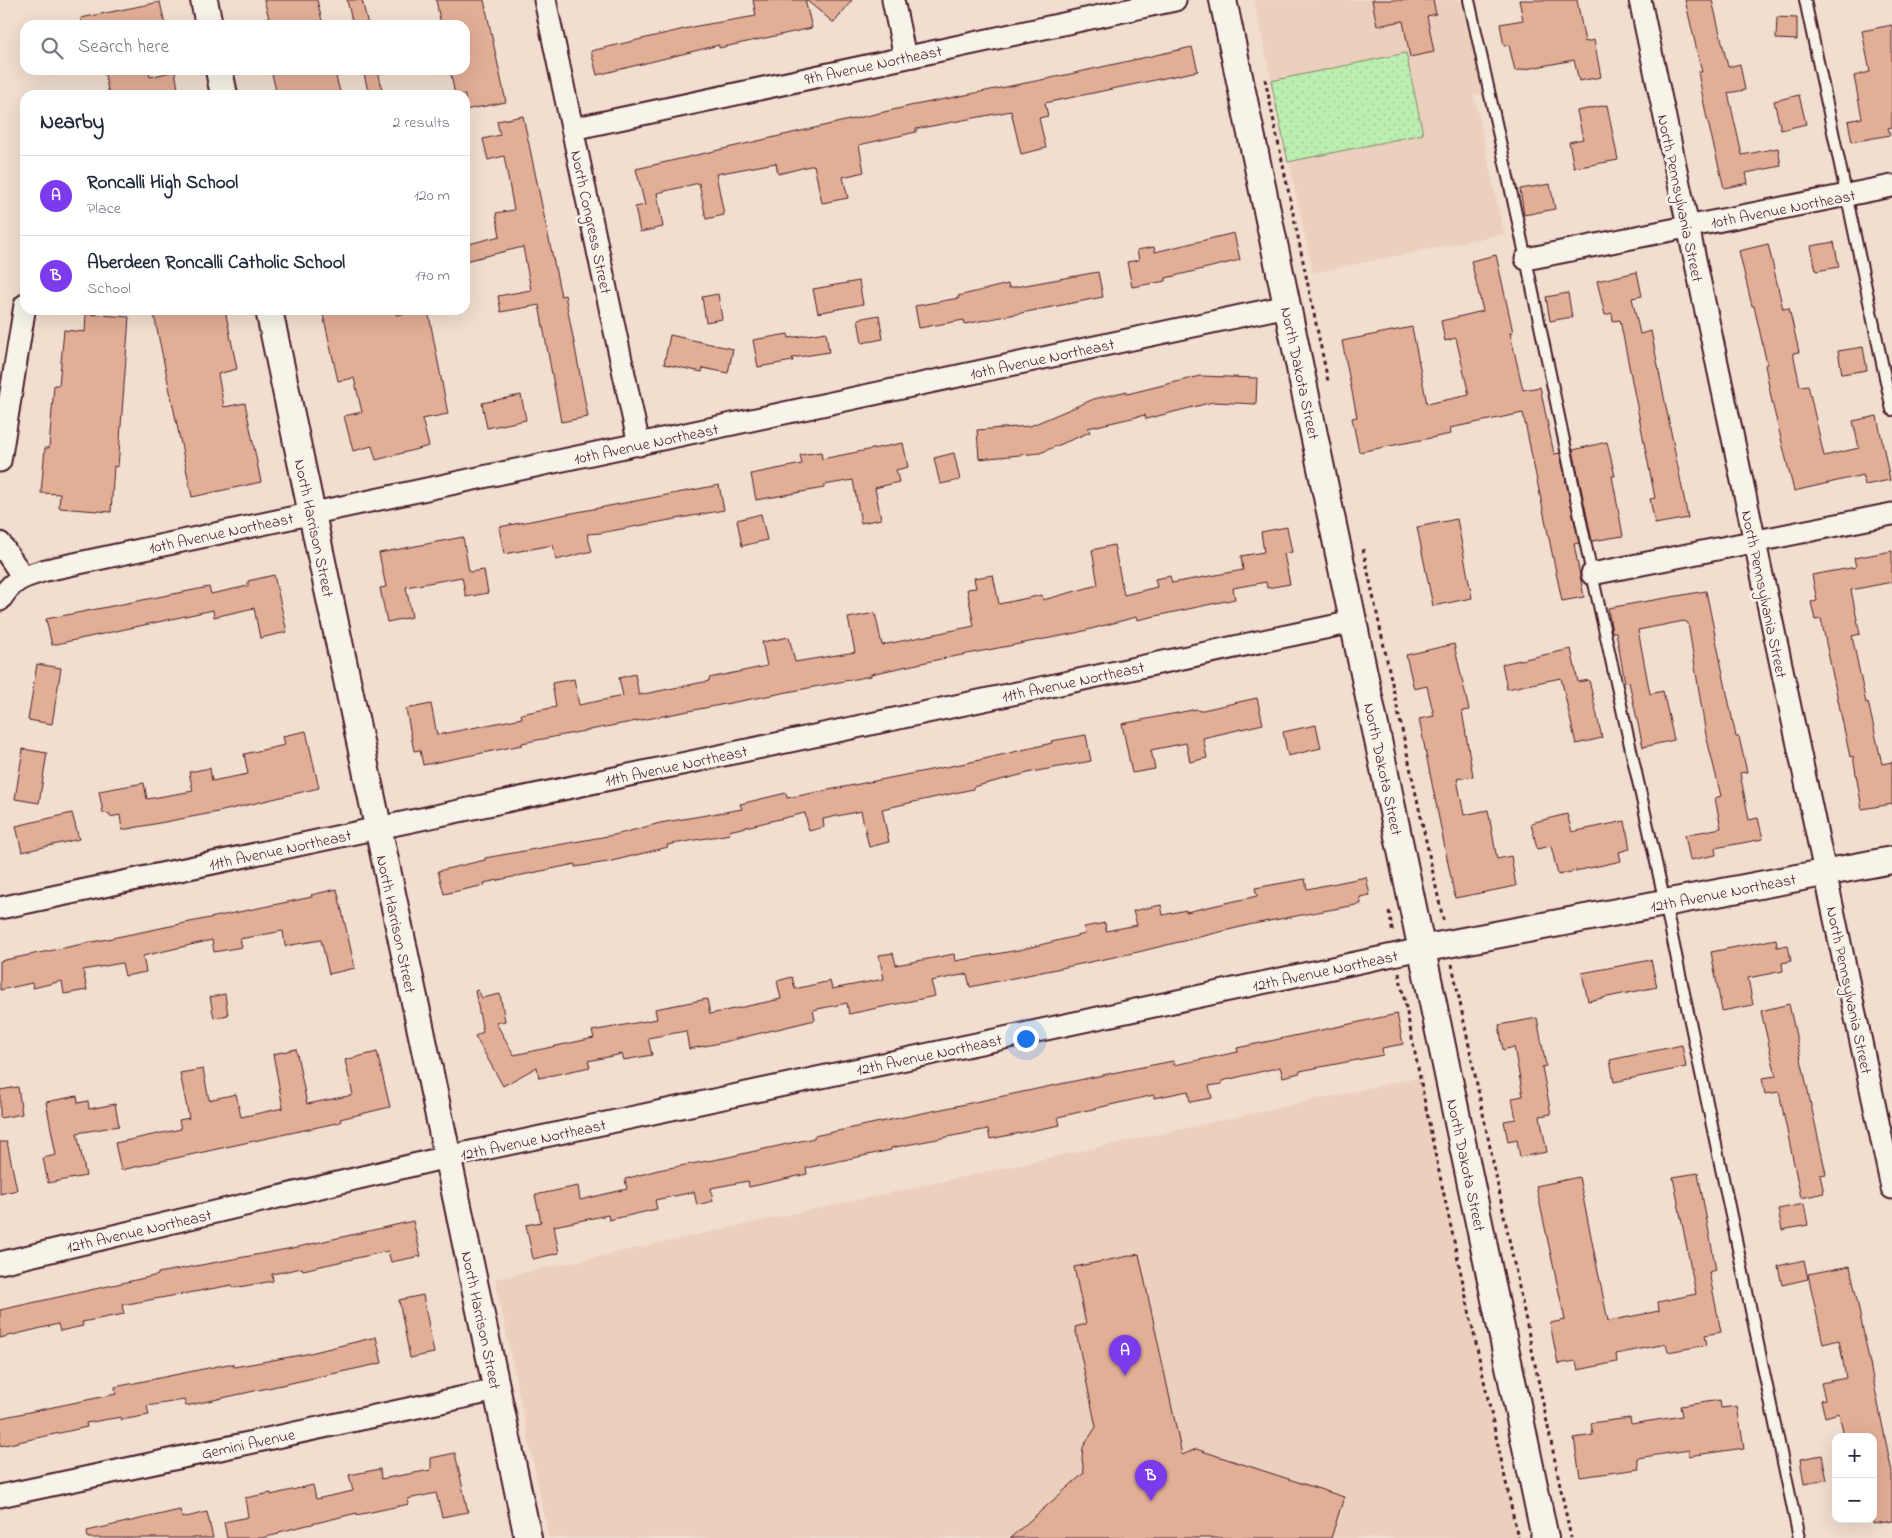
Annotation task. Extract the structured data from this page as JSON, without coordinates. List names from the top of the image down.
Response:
{
  "streets": {
    "street": [
      "9th Avenue Northeast",
      "North Pennsylvania Street",
      "10th Avenue Northeast",
      "North Congress Street",
      "North Dakota Street",
      "North Harrison Street",
      "11th Avenue Northeast",
      "12th Avenue Northeast",
      "Gemini Avenue"
    ]
  },
  "crossings": [
    ["9th Avenue Northeast", "North Congress Street"],
    ["North Pennsylvania Street", "10th Avenue Northeast"],
    ["North Pennsylvania Street", "12th Avenue Northeast"],
    ["10th Avenue Northeast", "North Congress Street"],
    ["10th Avenue Northeast", "North Dakota Street"],
    ["10th Avenue Northeast", "North Harrison Street"],
    ["North Dakota Street", "11th Avenue Northeast"],
    ["North Dakota Street", "12th Avenue Northeast"],
    ["North Harrison Street", "11th Avenue Northeast"],
    ["North Harrison Street", "12th Avenue Northeast"],
    ["North Harrison Street", "Gemini Avenue"]
  ],
  "page": {
    "search": "Search here",
    "heading": ["Nearby", "2 results"],
    "list": [
      {
        "mark": "A",
        "name": "Roncalli High School",
        "note": "Place",
        "value": "120 m"
      },
      {
        "mark": "B",
        "name": "Aberdeen Roncalli Catholic School",
        "note": "School",
        "value": "170 m"
      }
    ],
    "pins": ["A", "B"],
    "map_buttons": ["+", "−"]
  }
}
